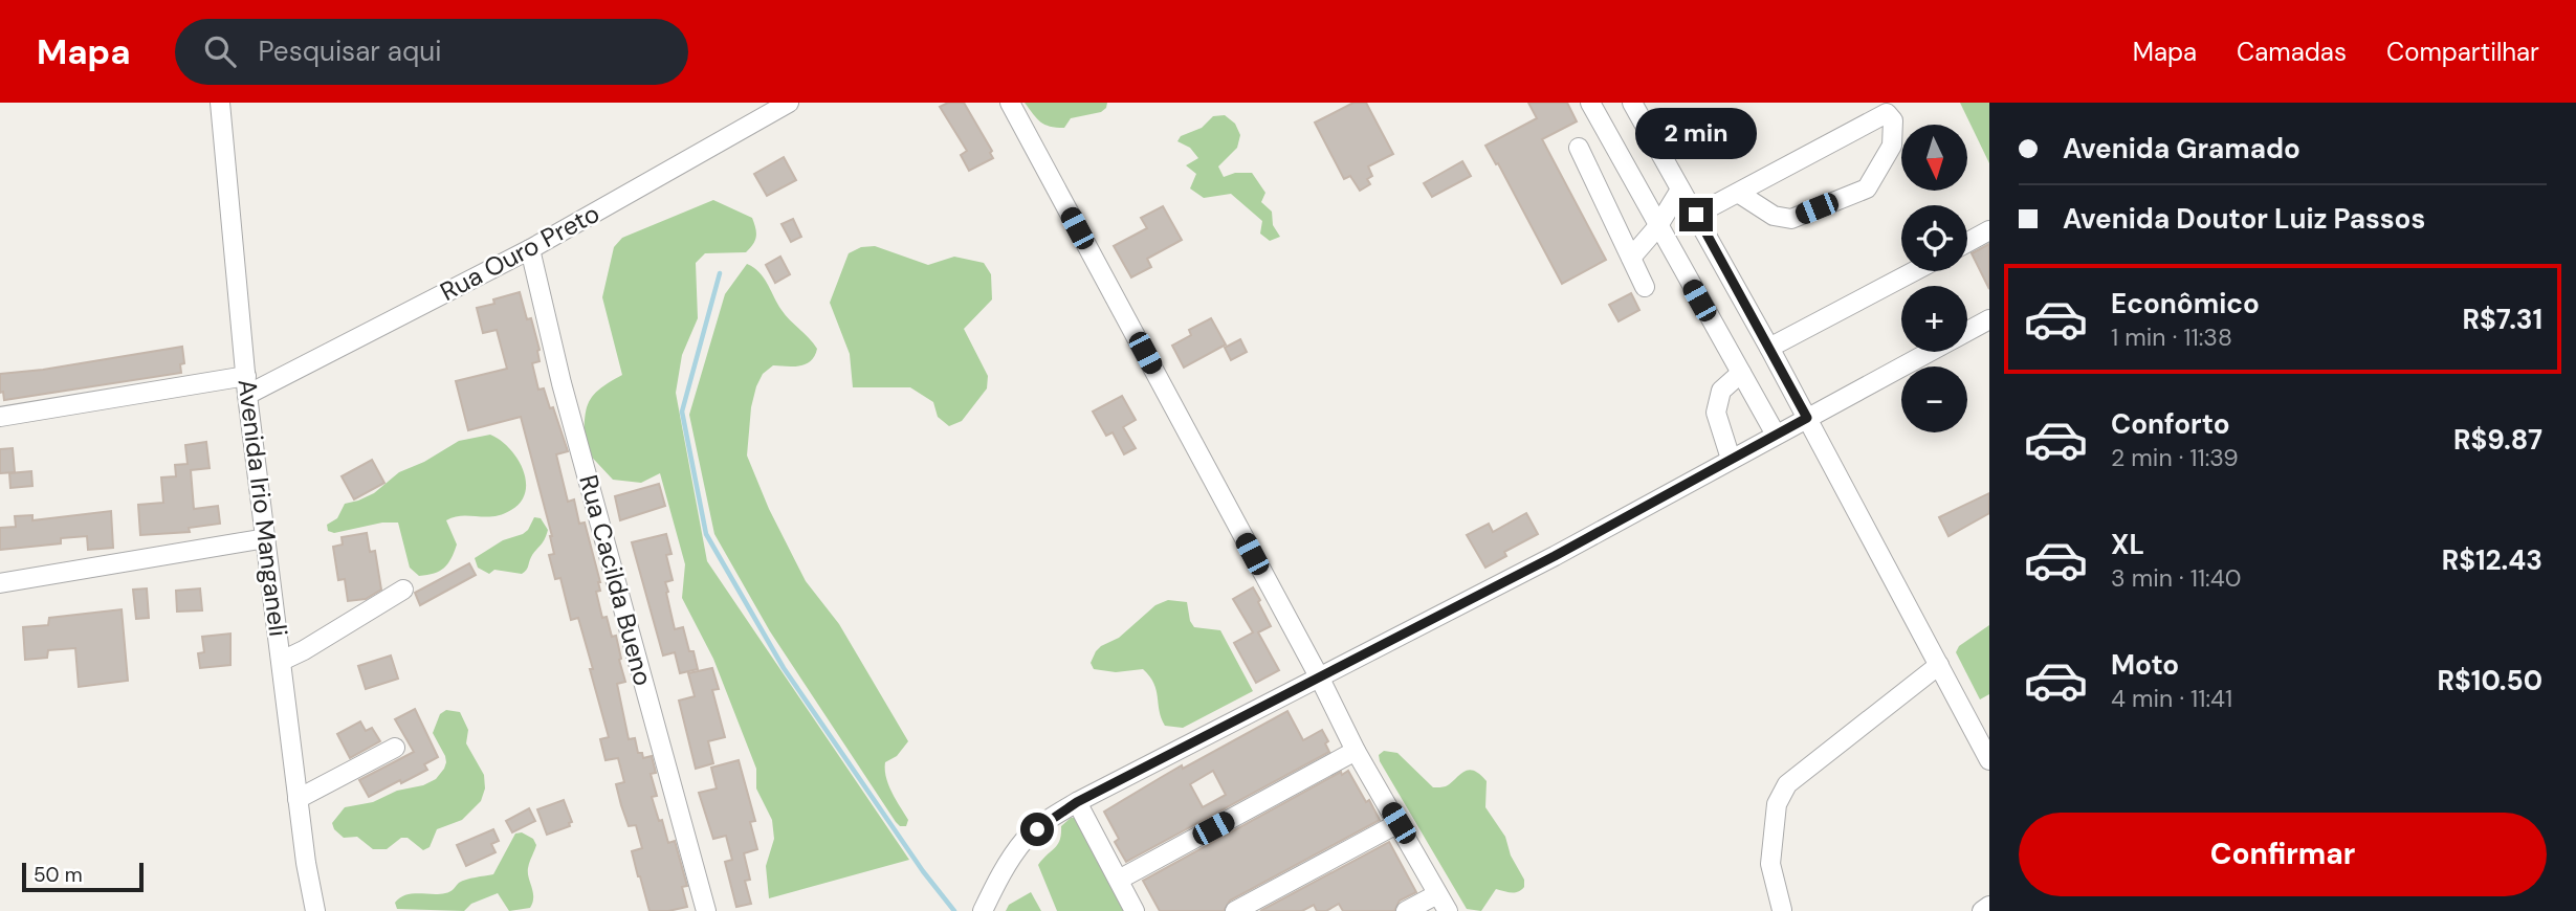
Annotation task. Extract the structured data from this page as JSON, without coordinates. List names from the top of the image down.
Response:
{
  "streets": {
    "street": ["Rua Ouro Preto", "Avenida Irio Manganeli", "Rua Cacilda Bueno"]
  },
  "crossings": [
    ["Rua Ouro Preto", "Avenida Irio Manganeli"],
    ["Rua Ouro Preto", "Rua Cacilda Bueno"]
  ],
  "scale_bar": "50 m",
  "north": "bottom",
  "page": {
    "header": "Mapa",
    "search": "Pesquisar aqui",
    "nav": ["Mapa", "Camadas", "Compartilhar"],
    "banner": ["Avenida Gramado", "Avenida Doutor Luiz Passos"],
    "bubble": "2 min",
    "map_buttons": ["+", "−"],
    "list": [
      {
        "name": "Econômico",
        "note": "1 min · 11:38",
        "value": "R$7.31"
      },
      {
        "name": "Conforto",
        "note": "2 min · 11:39",
        "value": "R$9.87"
      },
      {
        "name": "XL",
        "note": "3 min · 11:40",
        "value": "R$12.43"
      },
      {
        "name": "Moto",
        "note": "4 min · 11:41",
        "value": "R$10.50"
      }
    ],
    "buttons": "Confirmar",
    "scale": "50 m"
  }
}
